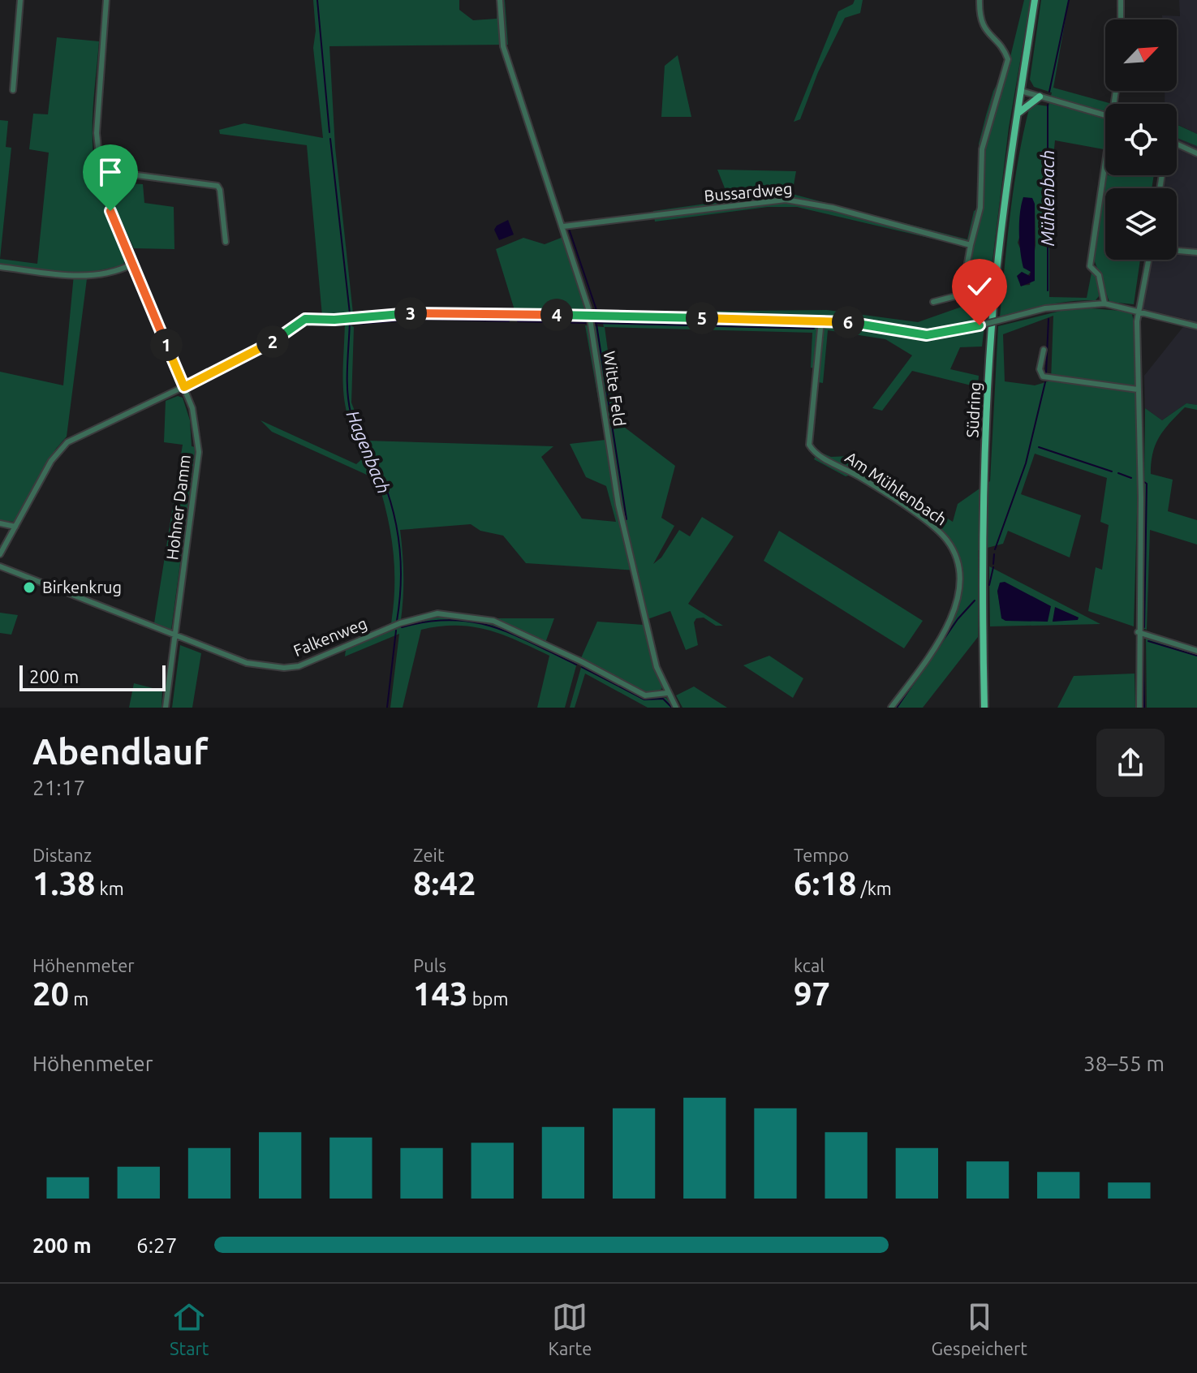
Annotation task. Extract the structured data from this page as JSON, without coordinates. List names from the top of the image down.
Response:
{
  "streets": {
    "main road": ["Südring"],
    "street": [
      "Bussardweg",
      "Witte Feld",
      "Am Mühlenbach",
      "Hohner Damm",
      "Falkenweg"
    ]
  },
  "crossings": [
    ["Bussardweg", "Witte Feld"],
    ["Witte Feld", "Falkenweg"],
    ["Hohner Damm", "Falkenweg"]
  ],
  "water": ["Mühlenbach", "Hagenbach"],
  "places": ["Birkenkrug"],
  "scale_bar": "200 m",
  "north": "top right",
  "page": {
    "pins": [
      "3",
      "4",
      "5",
      "6",
      "2",
      "1"
    ],
    "scale": "200 m",
    "heading": ["Abendlauf", "21:17"],
    "stats": [
      ["Distanz", "1.38 km"],
      ["Zeit", "8:42"],
      ["Tempo", "6:18 /km"],
      ["Höhenmeter", "20 m"],
      ["Puls", "143 bpm"],
      ["kcal", "97"]
    ],
    "chart": ["Höhenmeter", "38–55 m"],
    "list": [
      {
        "name": "200 m",
        "note": "6:27"
      }
    ],
    "tabs": ["Start", "Karte", "Gespeichert"]
  }
}
